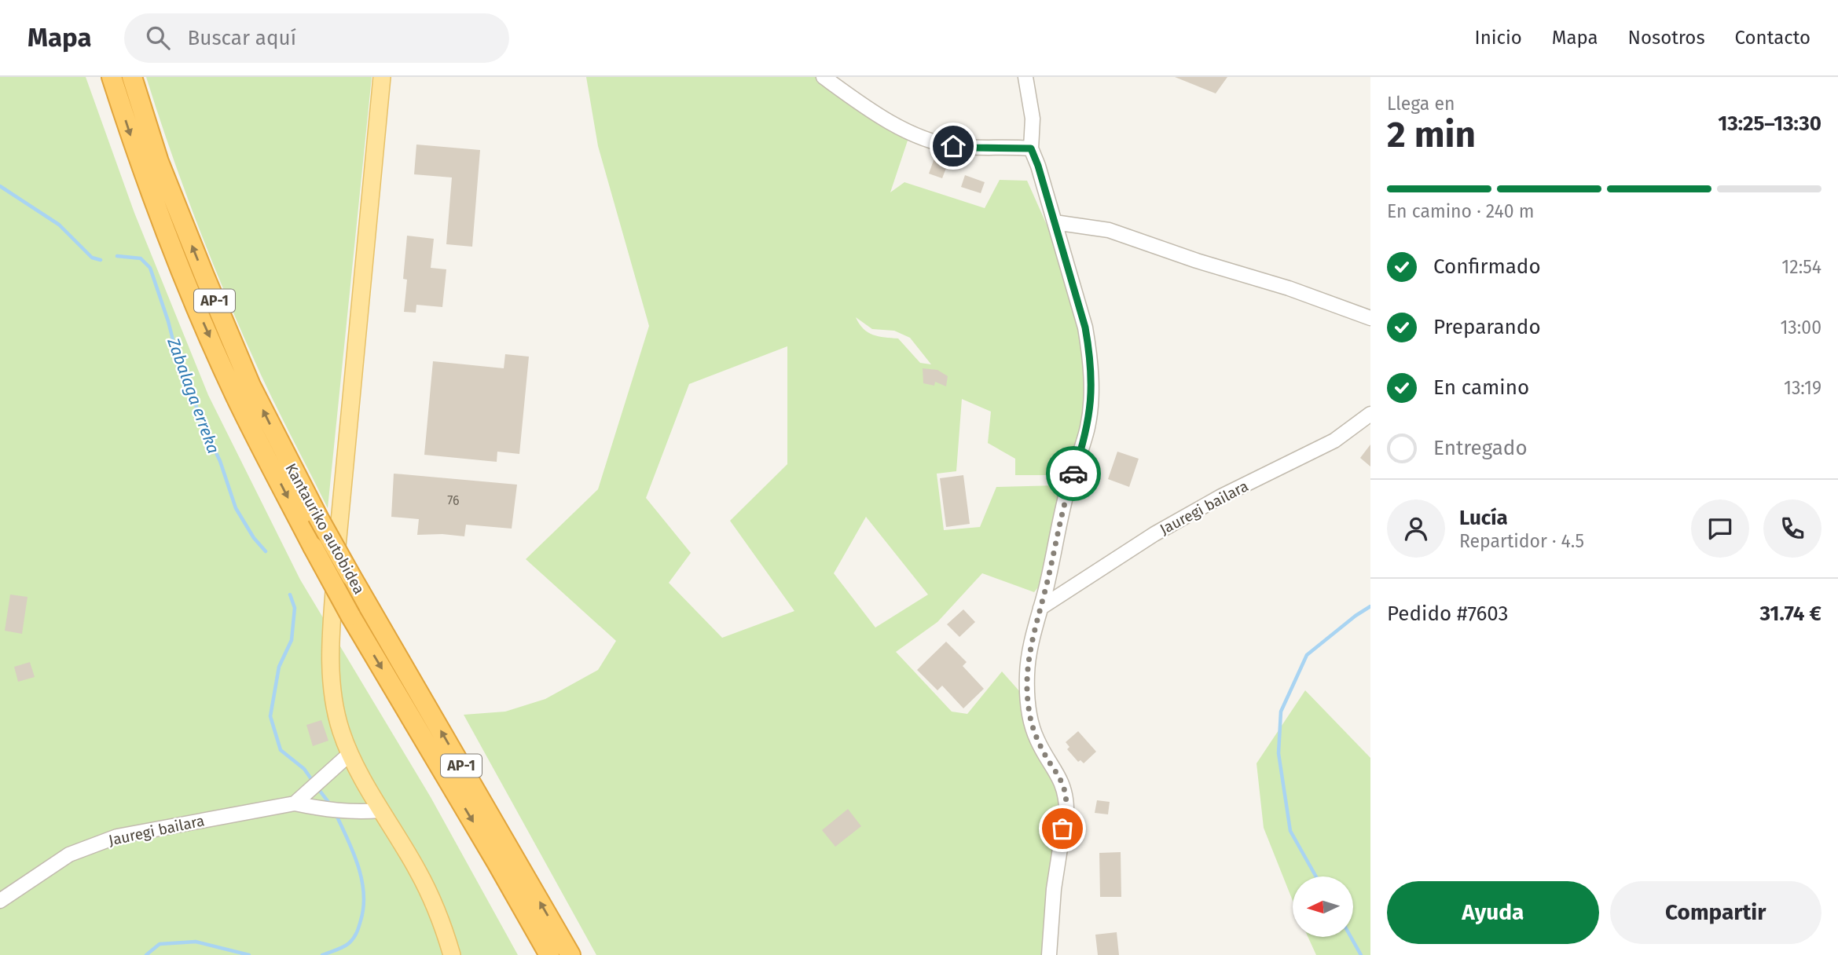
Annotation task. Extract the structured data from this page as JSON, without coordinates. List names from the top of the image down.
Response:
{
  "streets": {
    "highway": ["AP-1", "Kantauriko autobidea"],
    "street": ["Jauregi bailara"]
  },
  "water": ["Zabalaga erreka"],
  "house_numbers": ["76"],
  "north": "left",
  "page": {
    "header": "Mapa",
    "search": "Buscar aquí",
    "nav": [
      "Inicio",
      "Mapa",
      "Nosotros",
      "Contacto"
    ],
    "heading": ["2 min", "Llega en", "13:25–13:30"],
    "panel": [
      "Lucía",
      "Repartidor · 4.5",
      "Pedido #7603",
      "31.74 €"
    ],
    "bar": "En camino · 240 m",
    "list": [
      ["Confirmado", "12:54"],
      ["Preparando", "13:00"],
      ["En camino", "13:19"],
      "Entregado"
    ],
    "buttons": ["Ayuda", "Compartir"]
  }
}
